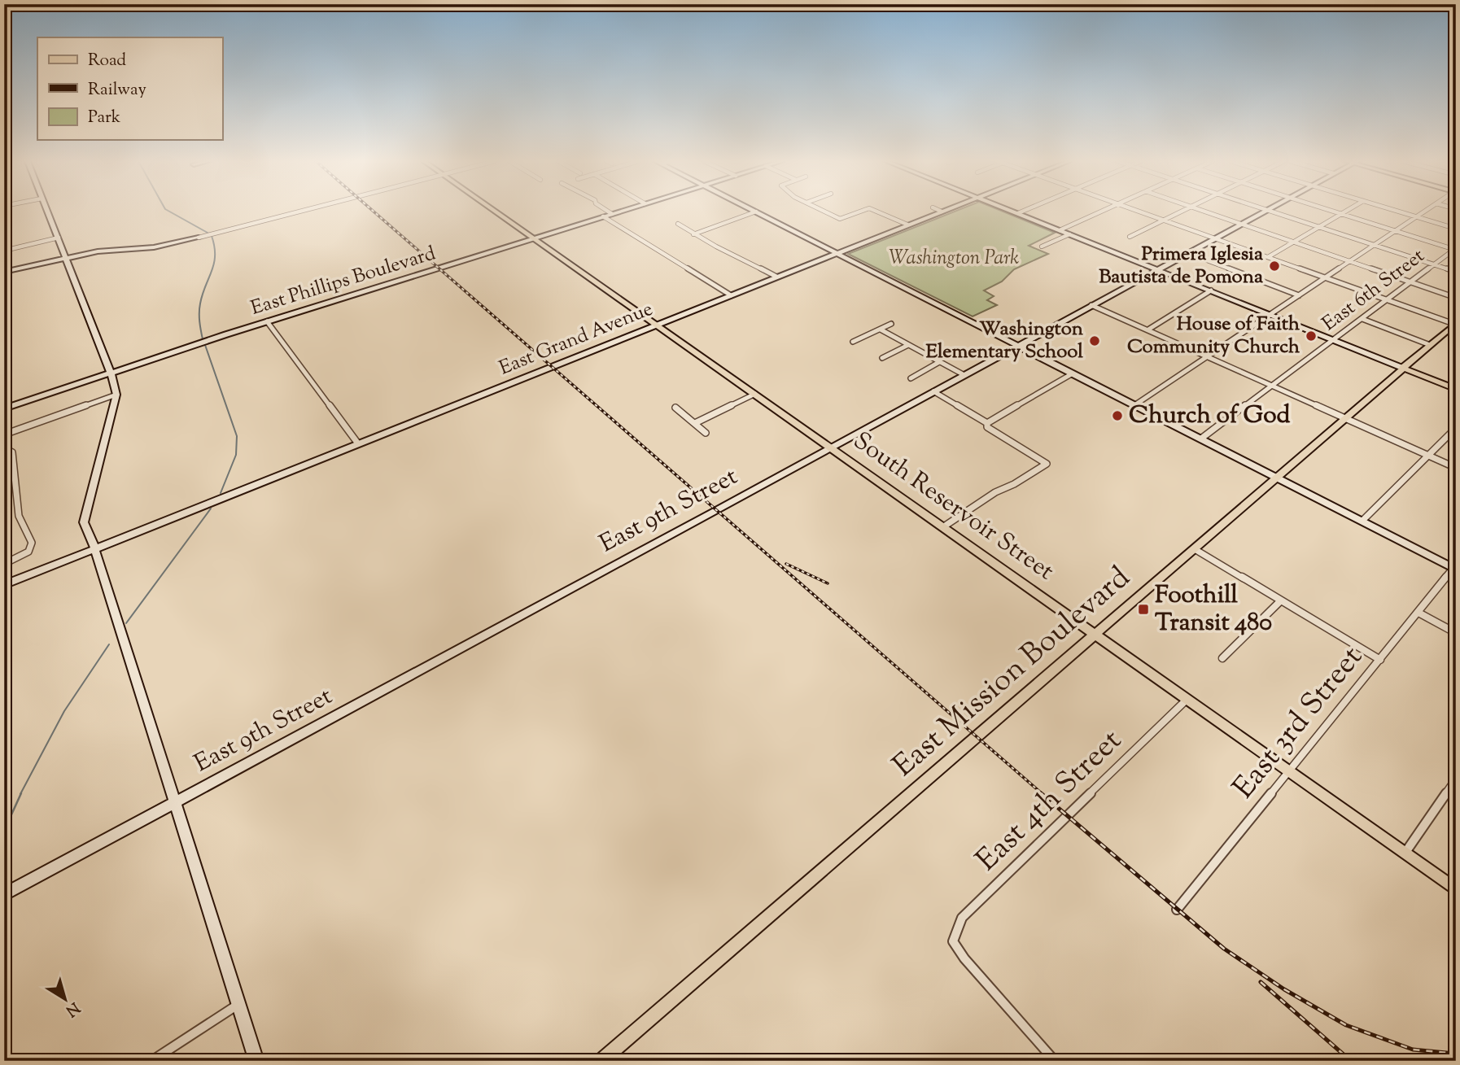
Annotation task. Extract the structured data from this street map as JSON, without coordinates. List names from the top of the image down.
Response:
{
  "streets": {
    "main road": ["South Reservoir Street", "East Mission Boulevard"],
    "street": [
      "East Phillips Boulevard",
      "East 6th Street",
      "East Grand Avenue",
      "East 9th Street",
      "East 3rd Street",
      "East 4th Street"
    ]
  },
  "crossings": [
    ["East Phillips Boulevard", "South Reservoir Street"],
    ["East Grand Avenue", "South Reservoir Street"],
    ["South Reservoir Street", "East 9th Street"],
    ["South Reservoir Street", "East Mission Boulevard"],
    ["South Reservoir Street", "East 3rd Street"],
    ["South Reservoir Street", "East 4th Street"]
  ],
  "parks": ["Washington Park"],
  "places": {
    "other": [
      "Primera Iglesia Bautista de Pomona",
      "House of Faith Community Church",
      "Washington Elementary School",
      "Church of God"
    ],
    "transit": ["Foothill Transit 480"]
  },
  "legend": ["Road", "Railway", "Park"],
  "north": "bottom right"
}
